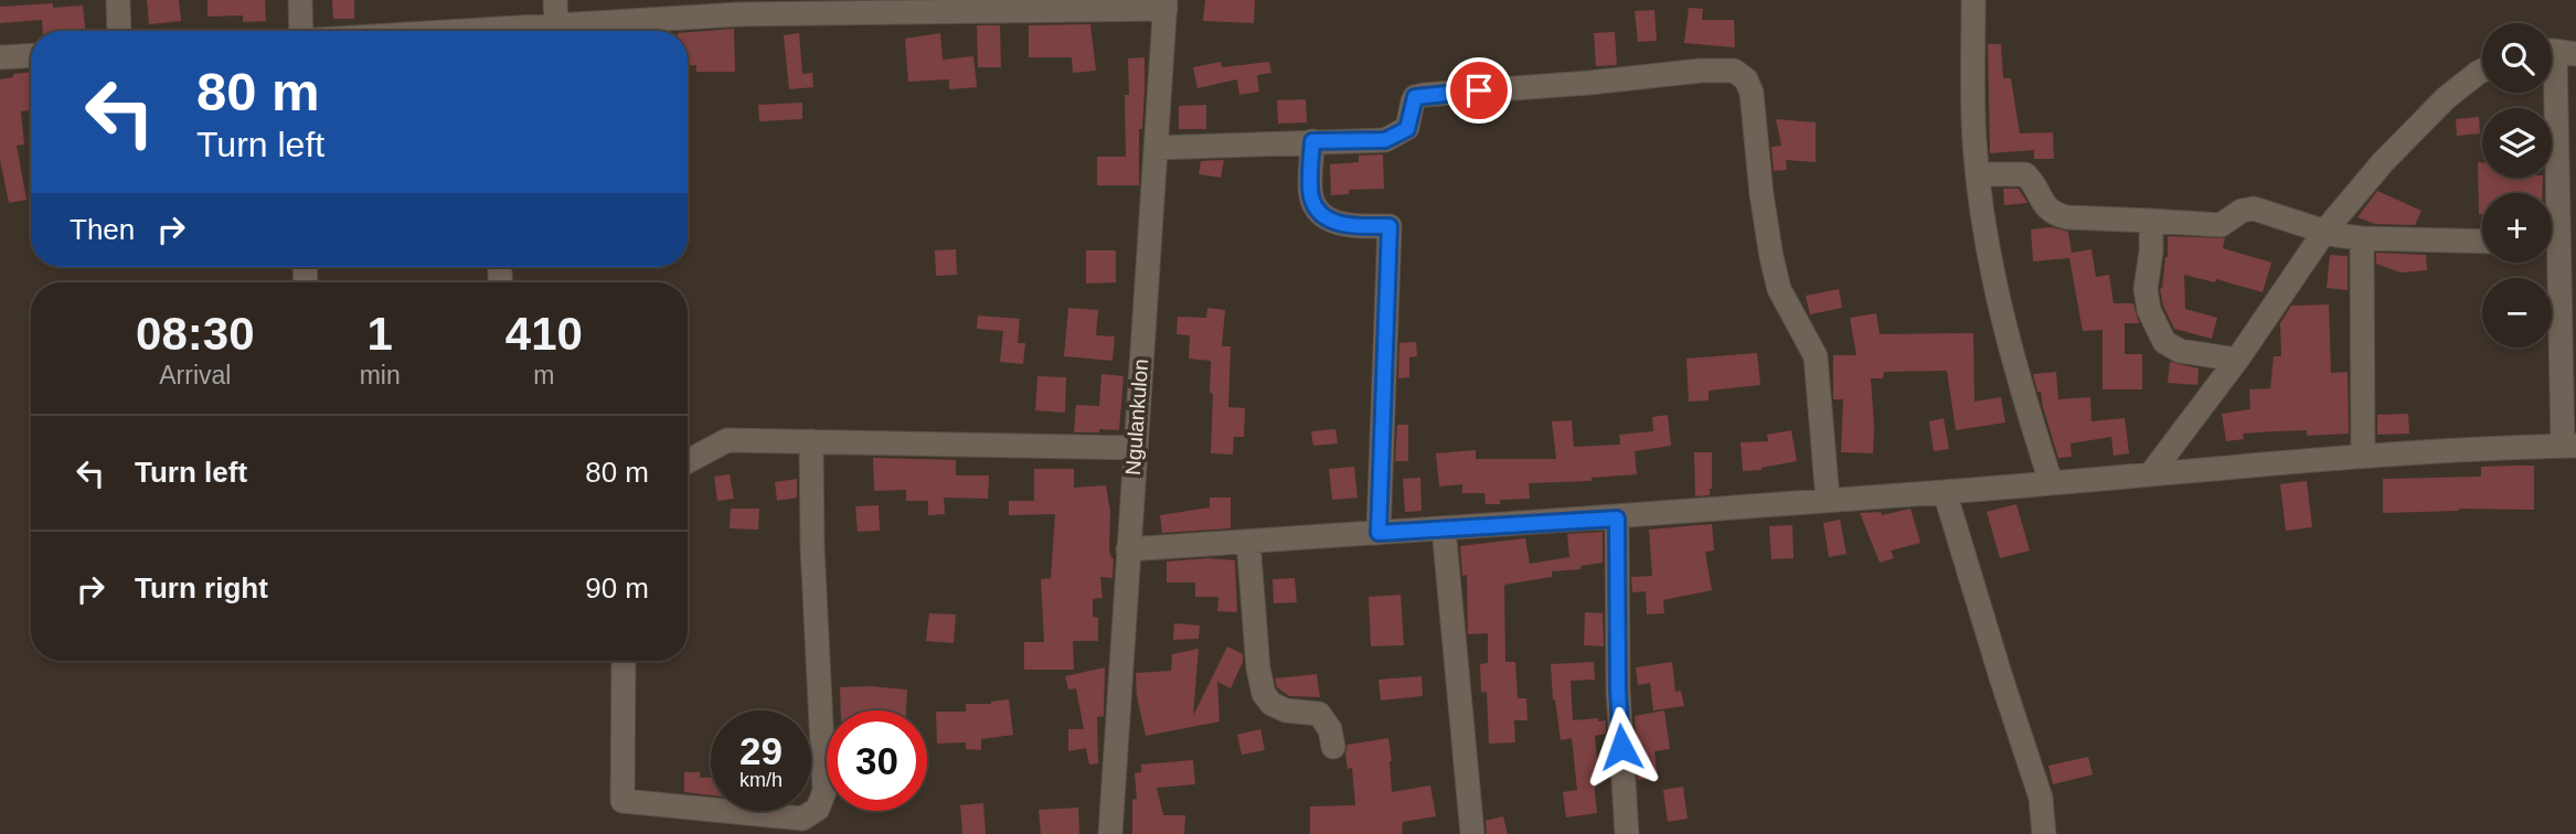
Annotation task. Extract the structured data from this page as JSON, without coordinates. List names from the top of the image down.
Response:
{
  "streets": {
    "street": ["Ngulankulon"]
  },
  "page": {
    "map_buttons": ["+", "−"],
    "turn": ["80 m", "Turn left"],
    "then": "Then",
    "eta": [
      "08:30",
      "Arrival",
      "1",
      "min",
      "410",
      "m"
    ],
    "list": [
      {
        "name": "Turn left",
        "value": "80 m"
      },
      {
        "name": "Turn right",
        "value": "90 m"
      }
    ],
    "speed": "29 km/h",
    "limit": "30"
  }
}
